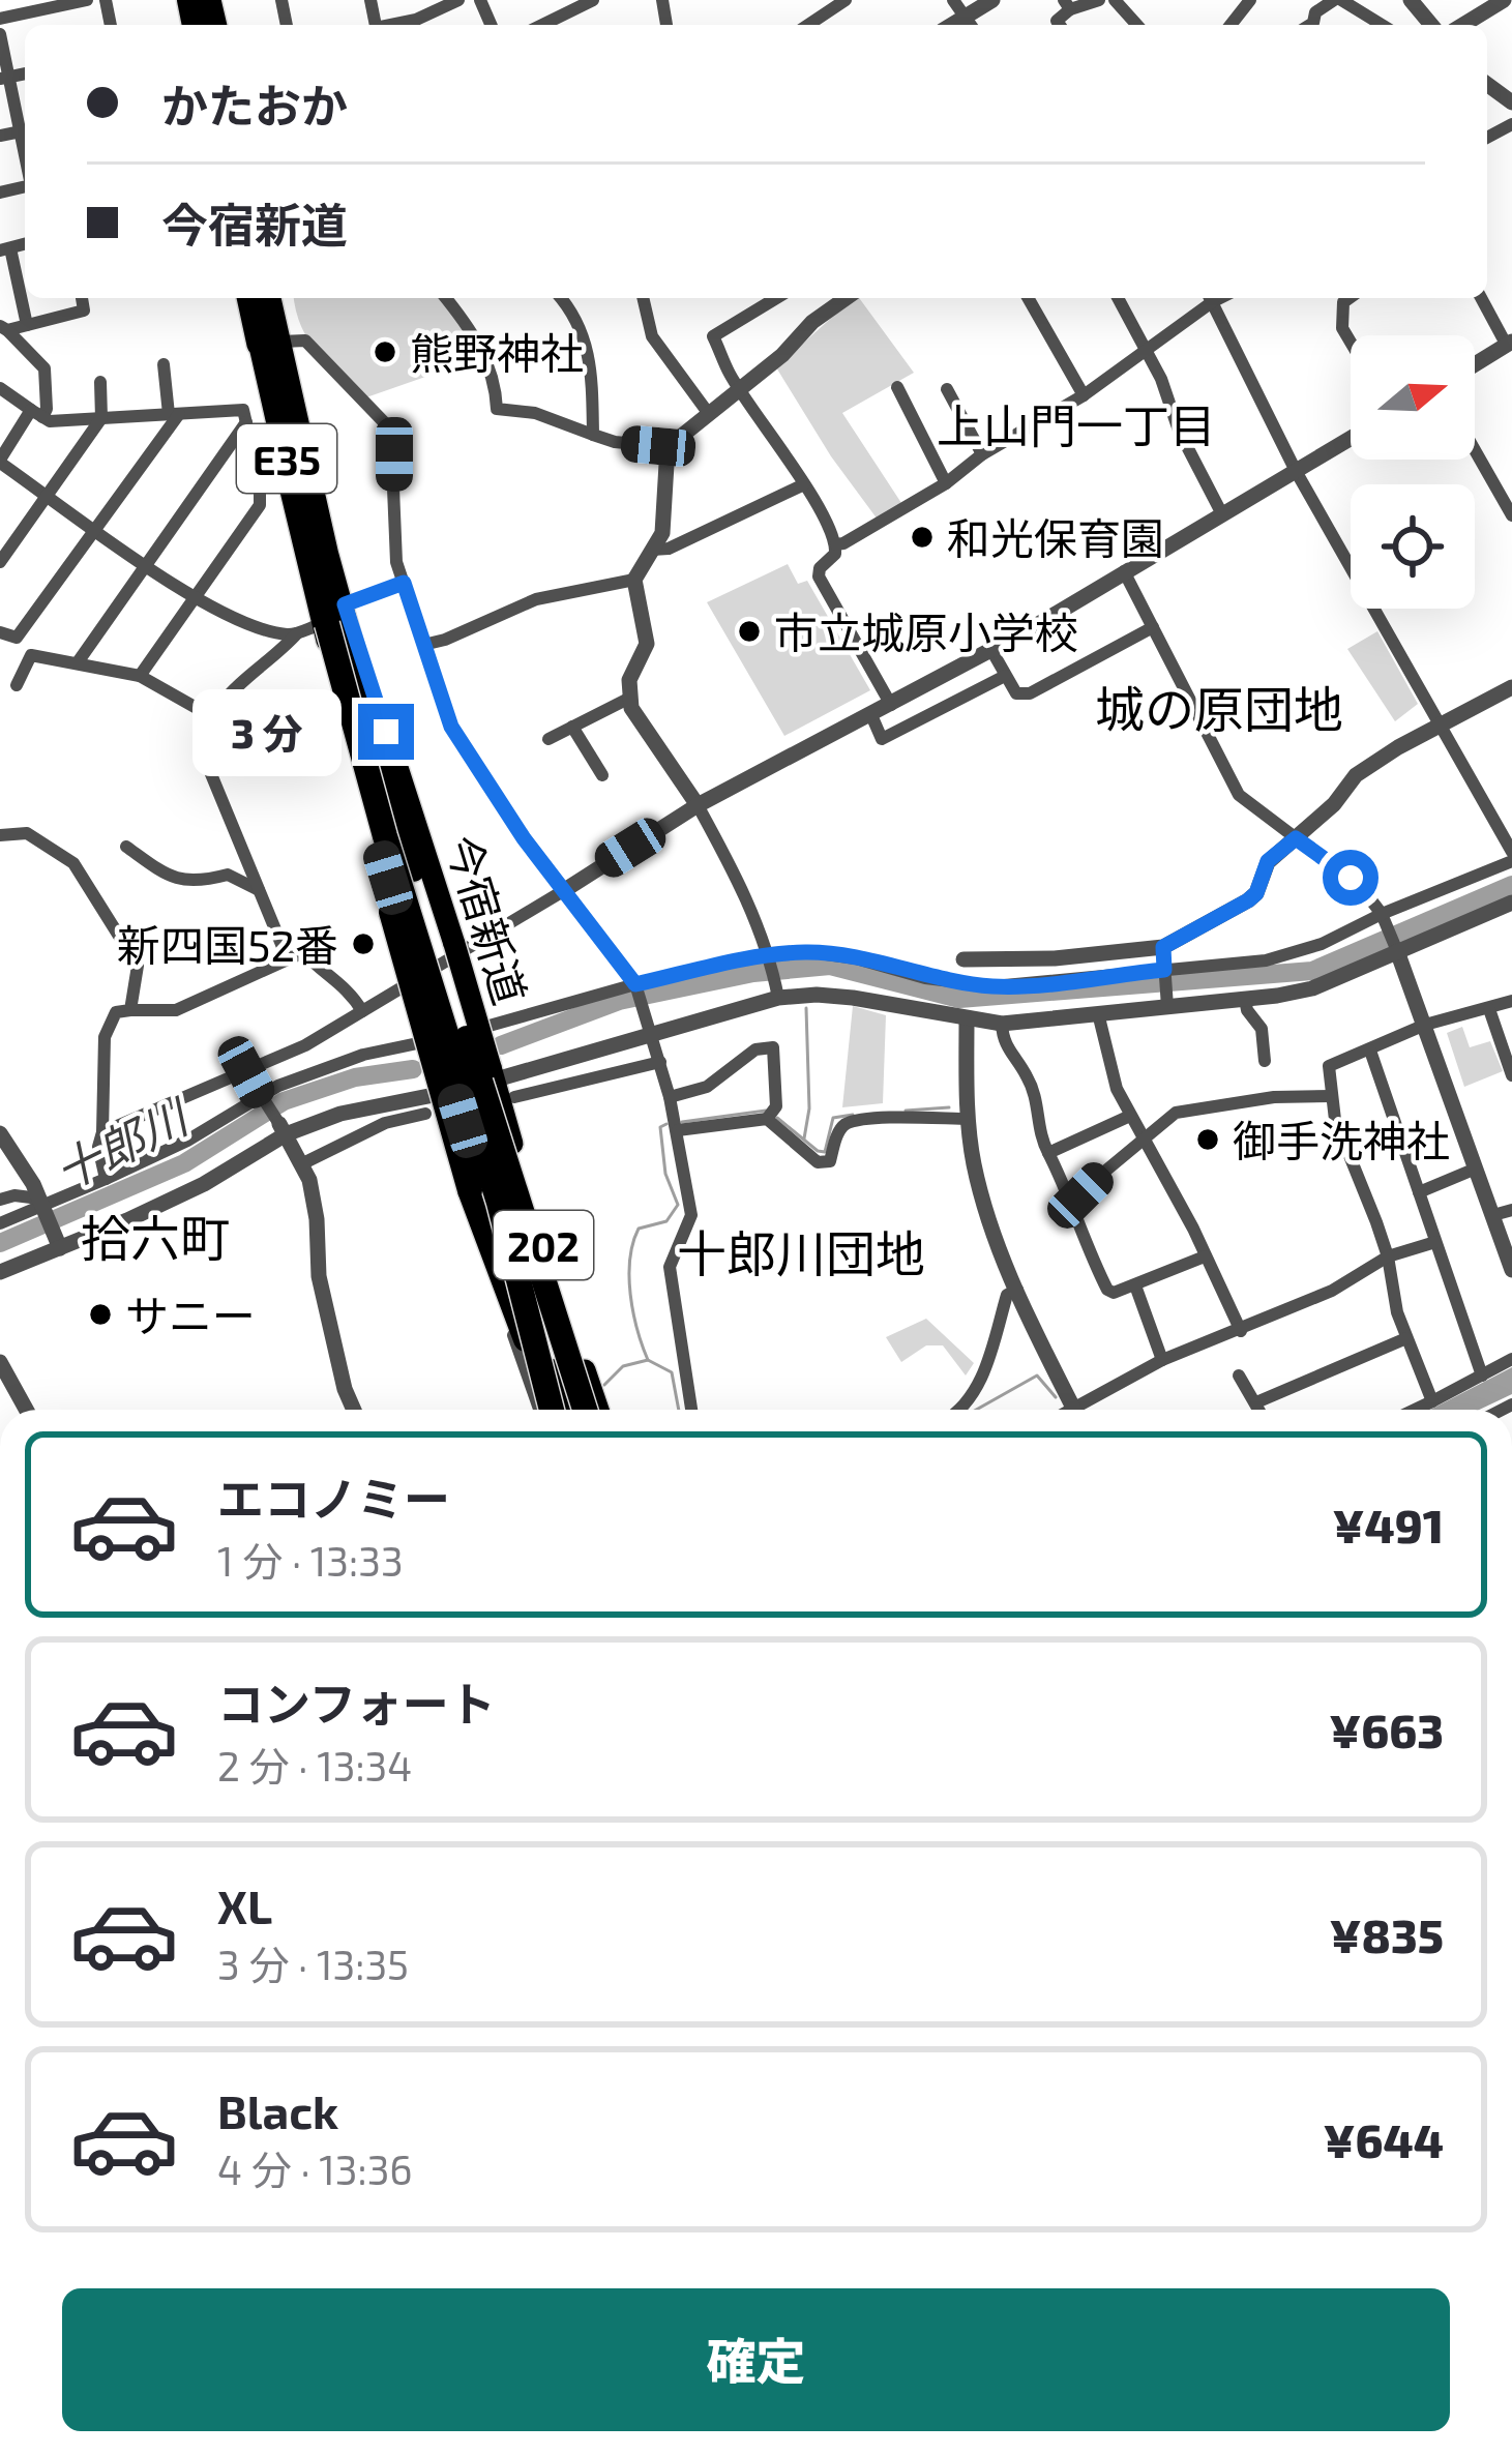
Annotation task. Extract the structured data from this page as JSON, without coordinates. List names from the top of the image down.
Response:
{
  "streets": {
    "highway": ["E35", "今宿新道", "202"]
  },
  "crossings": [
    ["E35", "今宿新道"]
  ],
  "districts": [
    "上山門一丁目",
    "城の原団地",
    "拾六町",
    "十郎川団地"
  ],
  "water": ["十郎川"],
  "places": [
    "熊野神社",
    "和光保育園",
    "市立城原小学校",
    "新四国52番",
    "御手洗神社",
    "サニー"
  ],
  "north": "right",
  "page": {
    "banner": ["かたおか", "今宿新道"],
    "bubble": "3 分",
    "list": [
      {
        "name": "エコノミー",
        "note": "1 分 · 13:33",
        "value": "¥491"
      },
      {
        "name": "コンフォート",
        "note": "2 分 · 13:34",
        "value": "¥663"
      },
      {
        "name": "XL",
        "note": "3 分 · 13:35",
        "value": "¥835"
      },
      {
        "name": "Black",
        "note": "4 分 · 13:36",
        "value": "¥644"
      }
    ],
    "buttons": "確定"
  }
}
